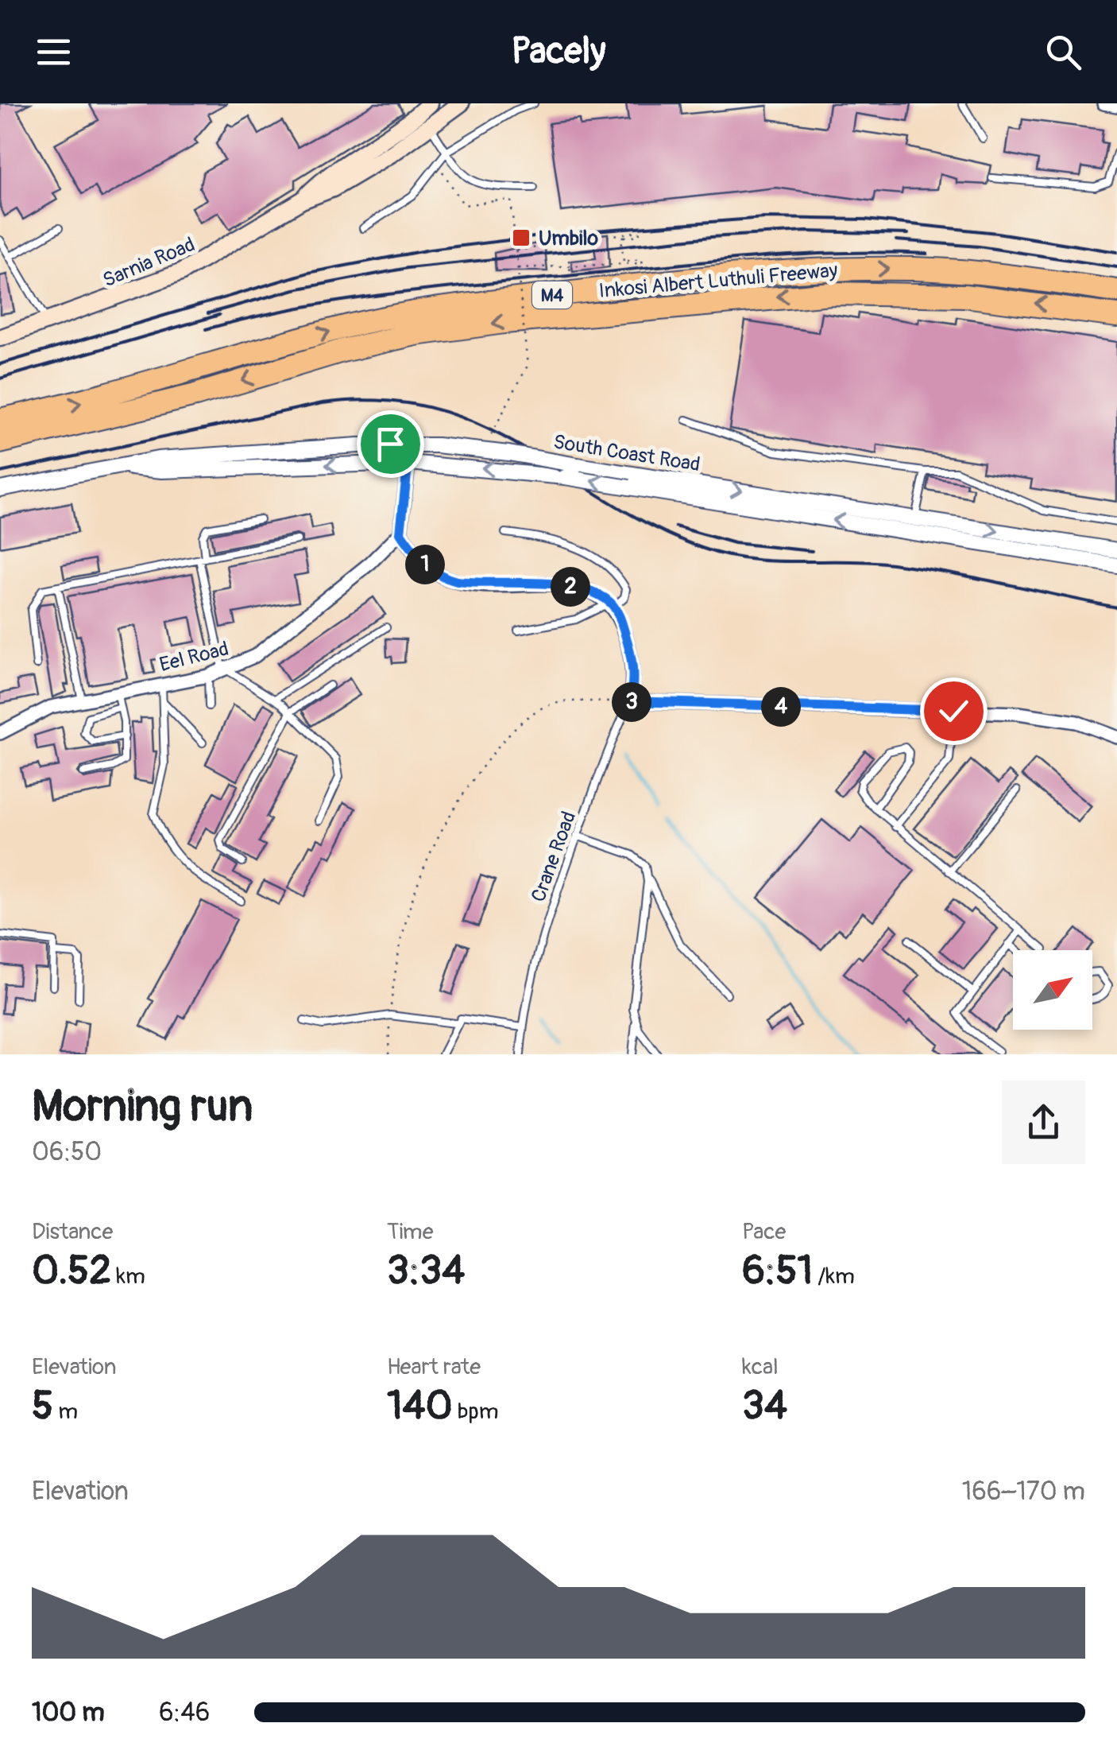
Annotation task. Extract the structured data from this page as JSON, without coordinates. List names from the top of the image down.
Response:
{
  "streets": {
    "highway": ["Inkosi Albert Luthuli Freeway", "M4"],
    "main road": ["Sarnia Road"],
    "street": ["South Coast Road", "Eel Road"],
    "lane": ["Crane Road"]
  },
  "places": {
    "transit": ["Umbilo"]
  },
  "north": "top right",
  "page": {
    "header": "Pacely",
    "pins": [
      "1",
      "2",
      "3",
      "4"
    ],
    "heading": ["Morning run", "06:50"],
    "stats": [
      ["Distance", "0.52 km"],
      ["Time", "3:34"],
      ["Pace", "6:51 /km"],
      ["Elevation", "5 m"],
      ["Heart rate", "140 bpm"],
      ["kcal", "34"]
    ],
    "chart": ["Elevation", "166–170 m"],
    "list": [
      {
        "name": "100 m",
        "note": "6:46"
      }
    ]
  }
}
